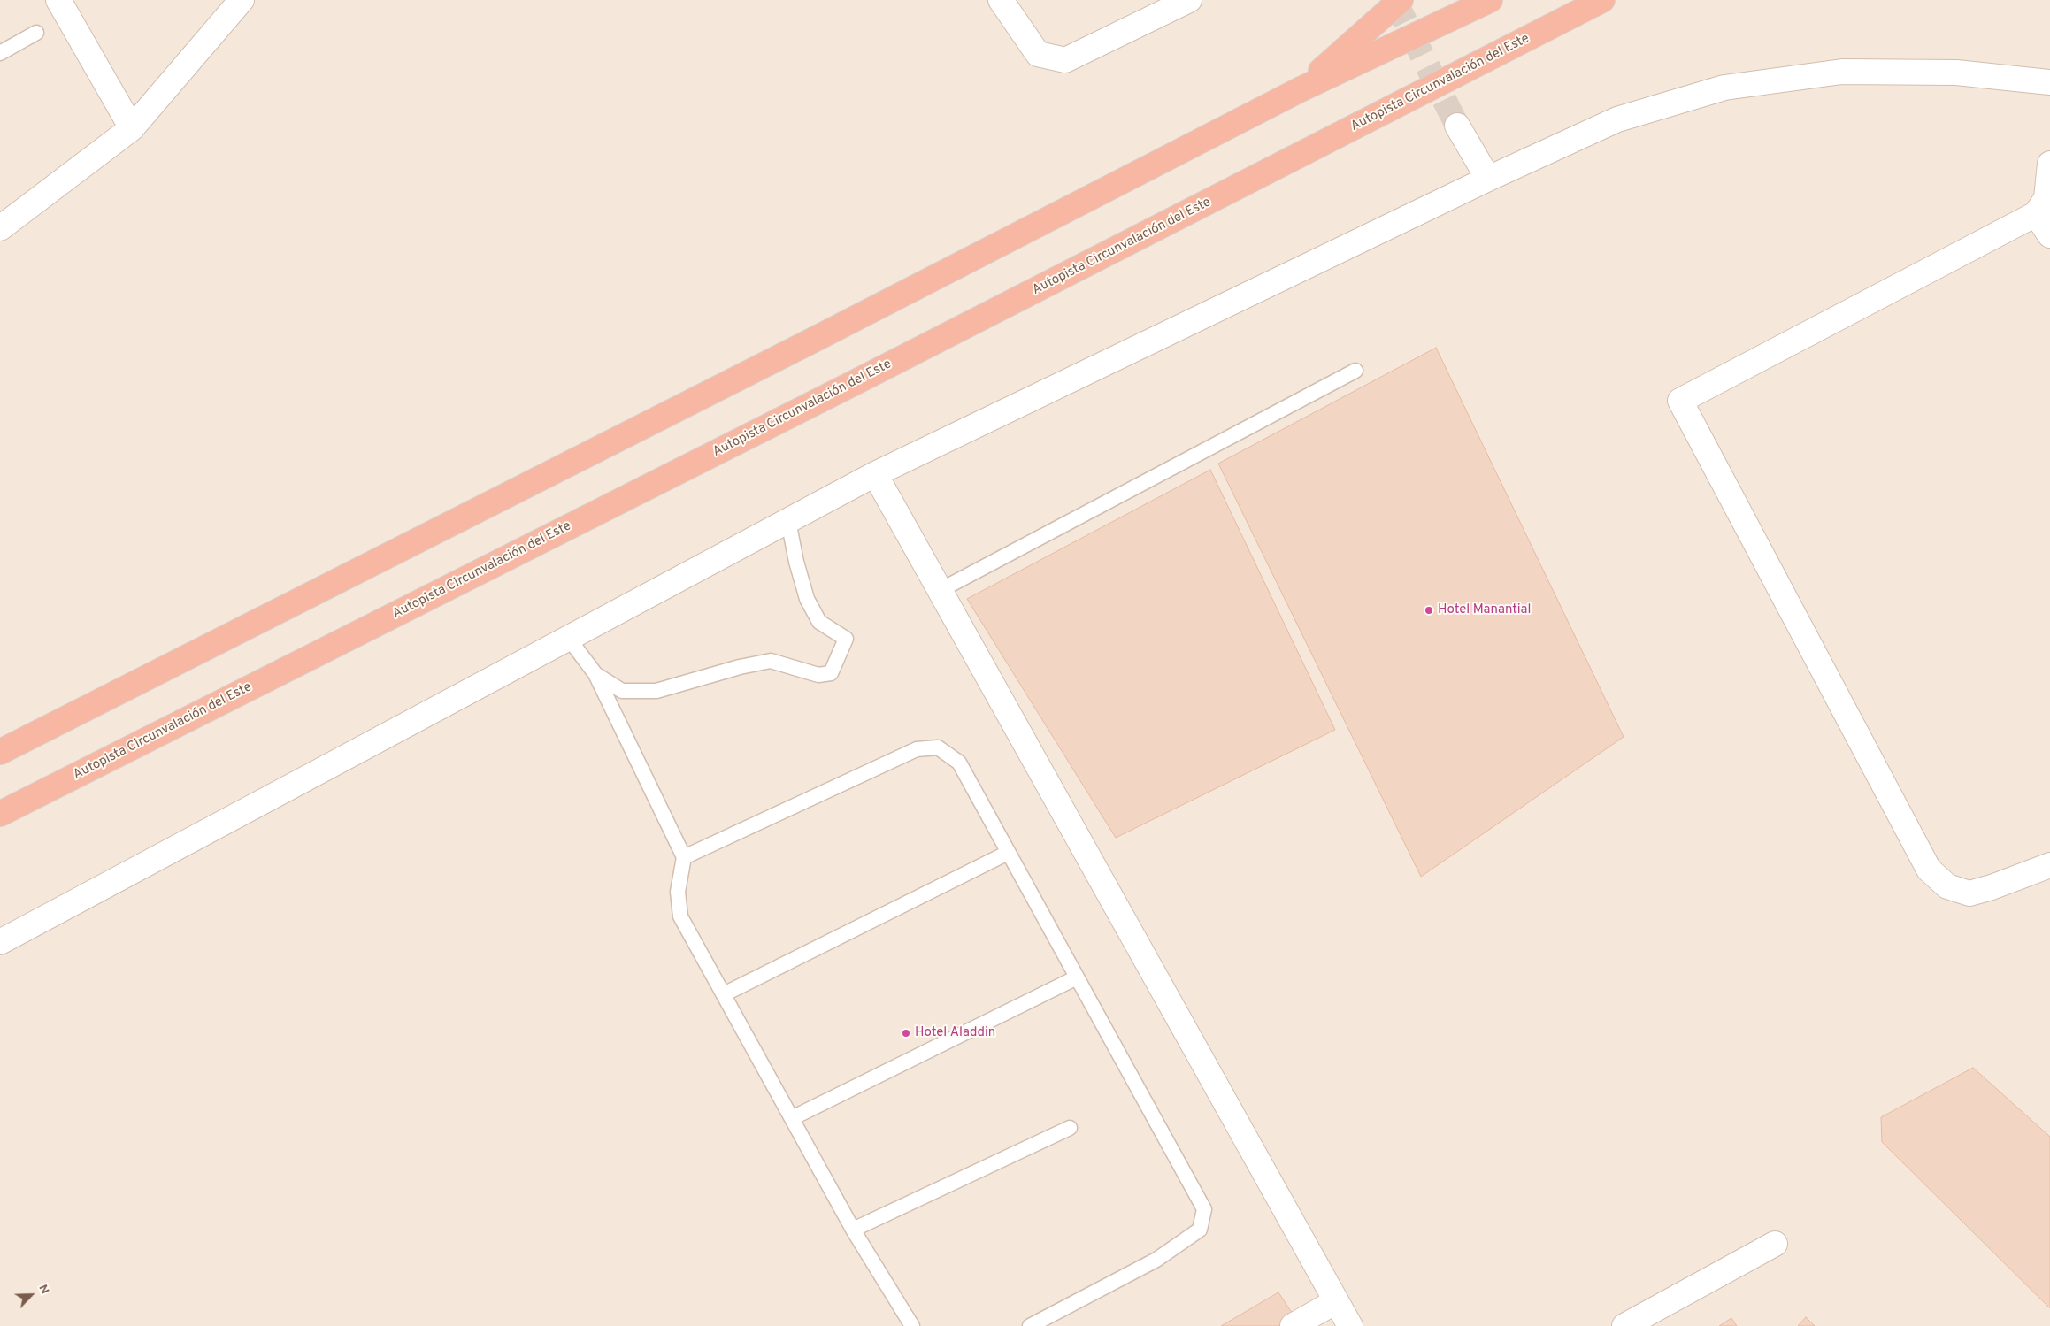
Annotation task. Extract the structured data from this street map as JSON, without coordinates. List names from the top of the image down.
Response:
{
  "streets": {
    "highway": ["Autopista Circunvalación del Este"]
  },
  "places": ["Hotel Manantial", "Hotel Aladdin"],
  "north": "top right"
}
